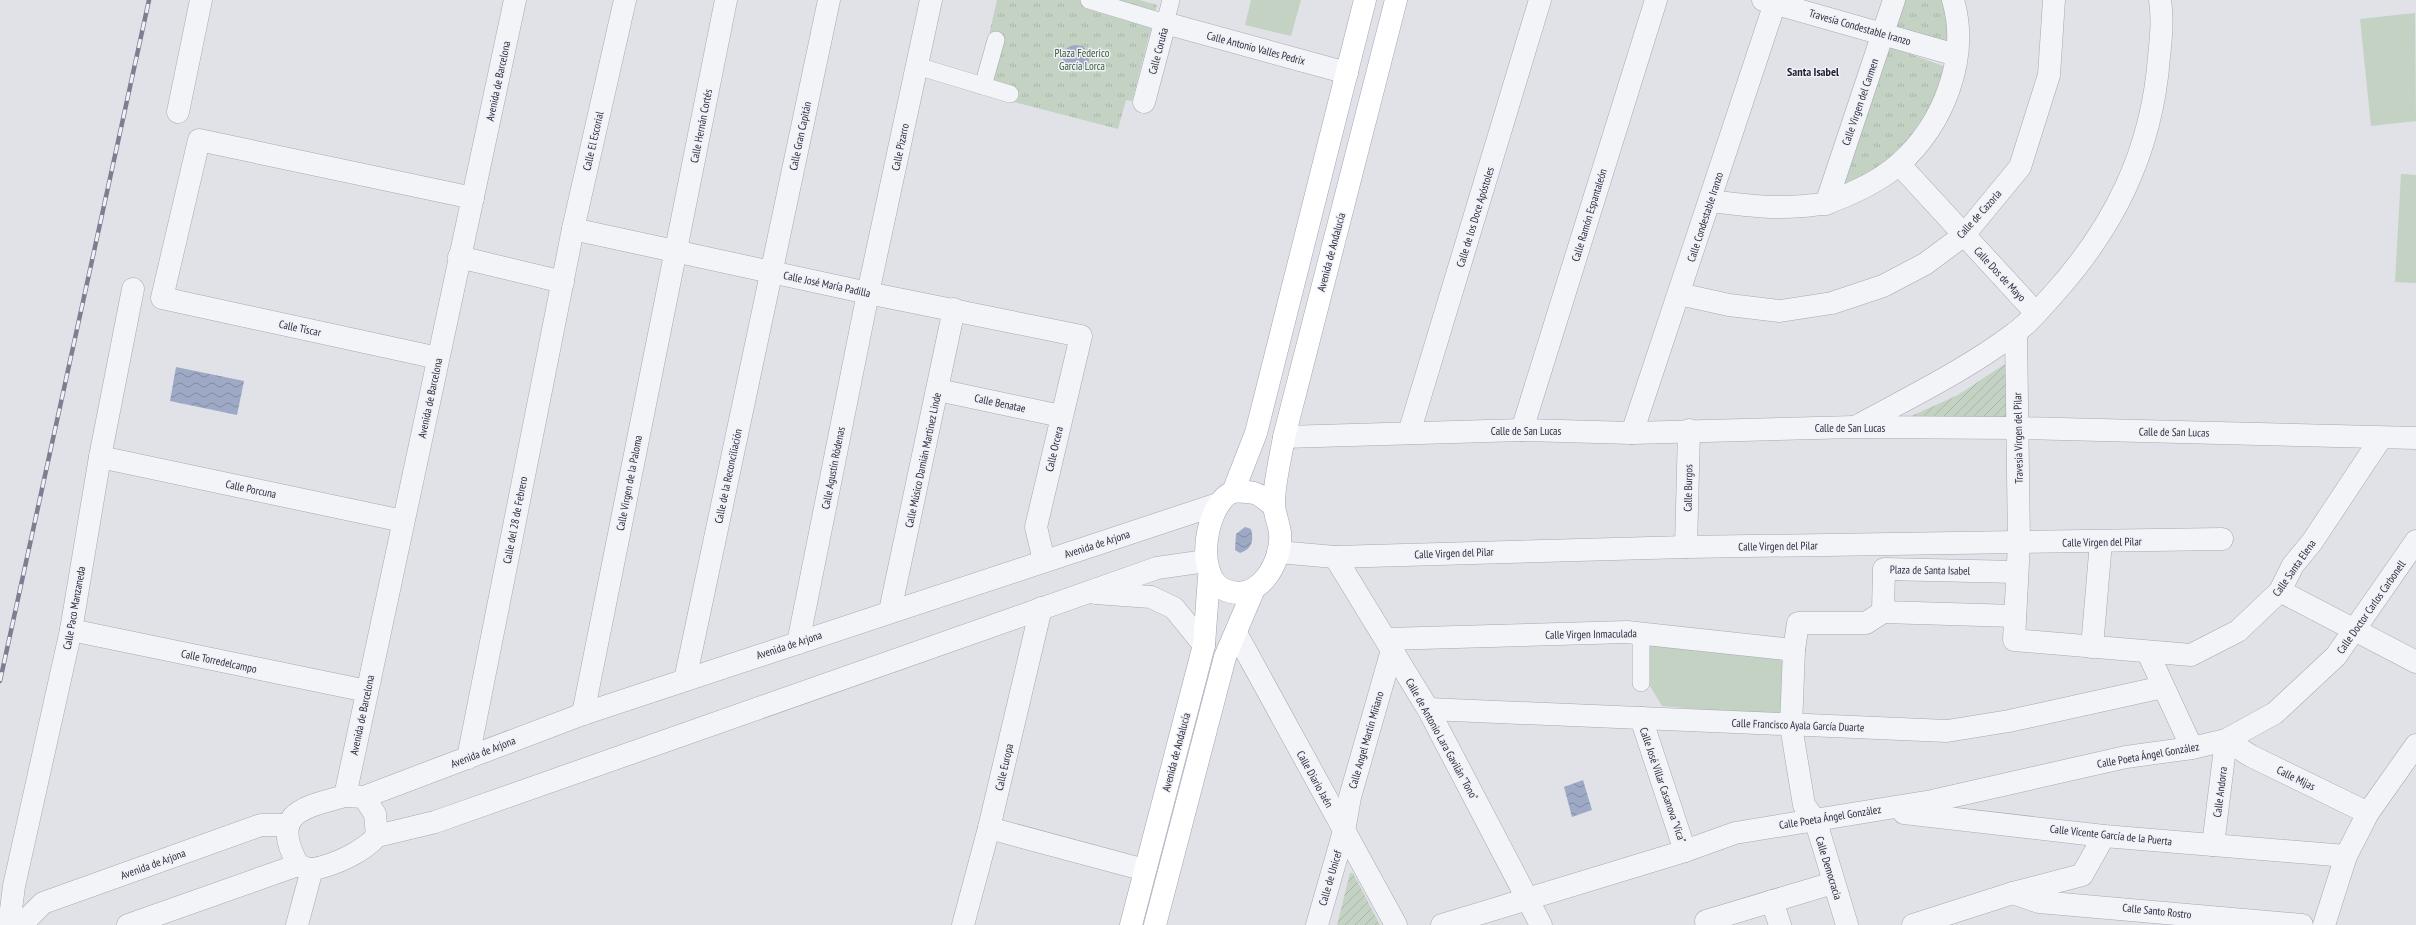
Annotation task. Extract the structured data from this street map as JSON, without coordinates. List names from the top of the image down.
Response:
{
  "streets": {
    "main road": ["Avenida de Andalucía"],
    "street": [
      "Travesía Condestable Iranzo",
      "Calle Antonio Valles Pedrix",
      "Calle Coruña",
      "Avenida de Barcelona",
      "Calle Virgen del Carmen",
      "Calle Hernán Cortés",
      "Calle Gran Capitán",
      "Calle El Escorial",
      "Calle Pizarro",
      "Calle de Cazorla",
      "Calle Ramón Espantaleón",
      "Calle de los Doce Apóstoles",
      "Calle Condestable Iranzo",
      "Calle Dos de Mayo",
      "Calle José María Padilla",
      "Calle Tíscar",
      "Calle Benatae",
      "Calle de San Lucas",
      "Travesía Virgen del Pilar",
      "Calle Orcera",
      "Calle Músico Damián Martínez Linde",
      "Calle Agustín Ródenas",
      "Calle de la Reconciliación",
      "Calle Virgen de la Paloma",
      "Calle Burgos",
      "Calle Porcuna",
      "Calle del 28 de Febrero",
      "Calle Virgen del Pilar",
      "Avenida de Arjona",
      "Calle Santa Elena",
      "Plaza de Santa Isabel",
      "Calle Doctor Carlos Carbonell",
      "Calle Paco Manzaneda",
      "Calle Virgen Inmaculada",
      "Calle Torredelcampo",
      "Calle Francisco Ayala García Duarte",
      "Calle de Antonio Lara Gavilán \"Tono\"",
      "Calle Angel Martín Miñano",
      "Calle Poeta Ángel González",
      "Calle Europa",
      "Calle Mijas",
      "Calle Diario Jaén",
      "Calle José Villar Casanova \"Vica\"",
      "Calle Andorra",
      "Calle Vicente García de la Puerta",
      "Calle Democracia",
      "Calle de Unicef",
      "Calle Santo Rostro"
    ]
  },
  "crossings": [
    ["Travesía Condestable Iranzo", "Calle Virgen del Carmen"],
    ["Travesía Condestable Iranzo", "Calle Condestable Iranzo"],
    ["Calle Antonio Valles Pedrix", "Calle Coruña"],
    ["Avenida de Barcelona", "Calle Tíscar"],
    ["Avenida de Barcelona", "Calle Porcuna"],
    ["Avenida de Barcelona", "Avenida de Arjona"],
    ["Avenida de Barcelona", "Calle Torredelcampo"],
    ["Calle Hernán Cortés", "Calle José María Padilla"],
    ["Calle Hernán Cortés", "Calle Virgen de la Paloma"],
    ["Calle Gran Capitán", "Calle José María Padilla"],
    ["Calle Gran Capitán", "Calle de la Reconciliación"],
    ["Calle El Escorial", "Calle José María Padilla"],
    ["Calle El Escorial", "Calle del 28 de Febrero"],
    ["Calle Pizarro", "Calle José María Padilla"],
    ["Calle Pizarro", "Calle Agustín Ródenas"],
    ["Calle de Cazorla", "Calle Condestable Iranzo"],
    ["Calle de Cazorla", "Calle Dos de Mayo"],
    ["Calle Ramón Espantaleón", "Calle de San Lucas"],
    ["Calle de los Doce Apóstoles", "Calle de San Lucas"],
    ["Calle Condestable Iranzo", "Calle de San Lucas"],
    ["Avenida de Andalucía", "Calle de San Lucas"],
    ["Avenida de Andalucía", "Calle Virgen del Pilar"],
    ["Avenida de Andalucía", "Avenida de Arjona"],
    ["Avenida de Andalucía", "Calle Diario Jaén"],
    ["Calle José María Padilla", "Calle Orcera"],
    ["Calle José María Padilla", "Calle Músico Damián Martínez Linde"],
    ["Calle José María Padilla", "Calle Agustín Ródenas"],
    ["Calle José María Padilla", "Calle de la Reconciliación"],
    ["Calle José María Padilla", "Calle Virgen de la Paloma"],
    ["Calle Benatae", "Calle Orcera"],
    ["Calle Benatae", "Calle Músico Damián Martínez Linde"],
    ["Calle de San Lucas", "Travesía Virgen del Pilar"],
    ["Calle de San Lucas", "Calle Burgos"],
    ["Calle de San Lucas", "Calle Santa Elena"],
    ["Travesía Virgen del Pilar", "Calle Virgen del Pilar"],
    ["Calle Orcera", "Avenida de Arjona"],
    ["Calle Músico Damián Martínez Linde", "Avenida de Arjona"],
    ["Calle Agustín Ródenas", "Avenida de Arjona"],
    ["Calle de la Reconciliación", "Avenida de Arjona"],
    ["Calle Virgen de la Paloma", "Avenida de Arjona"],
    ["Calle Burgos", "Calle Virgen del Pilar"],
    ["Calle Porcuna", "Calle Paco Manzaneda"],
    ["Calle del 28 de Febrero", "Avenida de Arjona"],
    ["Calle Virgen del Pilar", "Avenida de Arjona"],
    ["Calle Virgen del Pilar", "Calle de Antonio Lara Gavilán \"Tono\""],
    ["Avenida de Arjona", "Calle Paco Manzaneda"],
    ["Plaza de Santa Isabel", "Calle Democracia"],
    ["Calle Doctor Carlos Carbonell", "Calle Poeta Ángel González"],
    ["Calle Doctor Carlos Carbonell", "Calle Mijas"],
    ["Calle Doctor Carlos Carbonell", "Calle Andorra"],
    ["Calle Paco Manzaneda", "Calle Torredelcampo"],
    ["Calle Virgen Inmaculada", "Calle de Antonio Lara Gavilán \"Tono\""],
    ["Calle Virgen Inmaculada", "Calle Angel Martín Miñano"],
    ["Calle Virgen Inmaculada", "Calle Democracia"],
    ["Calle Francisco Ayala García Duarte", "Calle de Antonio Lara Gavilán \"Tono\""],
    ["Calle Francisco Ayala García Duarte", "Calle José Villar Casanova \"Vica\""],
    ["Calle Francisco Ayala García Duarte", "Calle Democracia"],
    ["Calle de Antonio Lara Gavilán \"Tono\"", "Calle Angel Martín Miñano"],
    ["Calle de Antonio Lara Gavilán \"Tono\"", "Calle Poeta Ángel González"],
    ["Calle Angel Martín Miñano", "Calle Diario Jaén"],
    ["Calle Angel Martín Miñano", "Calle de Unicef"],
    ["Calle Poeta Ángel González", "Calle Mijas"],
    ["Calle Poeta Ángel González", "Calle José Villar Casanova \"Vica\""],
    ["Calle Poeta Ángel González", "Calle Andorra"],
    ["Calle Poeta Ángel González", "Calle Vicente García de la Puerta"],
    ["Calle Poeta Ángel González", "Calle Democracia"],
    ["Calle Mijas", "Calle Andorra"],
    ["Calle Diario Jaén", "Calle de Unicef"],
    ["Calle Andorra", "Calle Vicente García de la Puerta"]
  ],
  "districts": ["Santa Isabel"],
  "parks": ["Plaza Federico García Lorca"]
}
